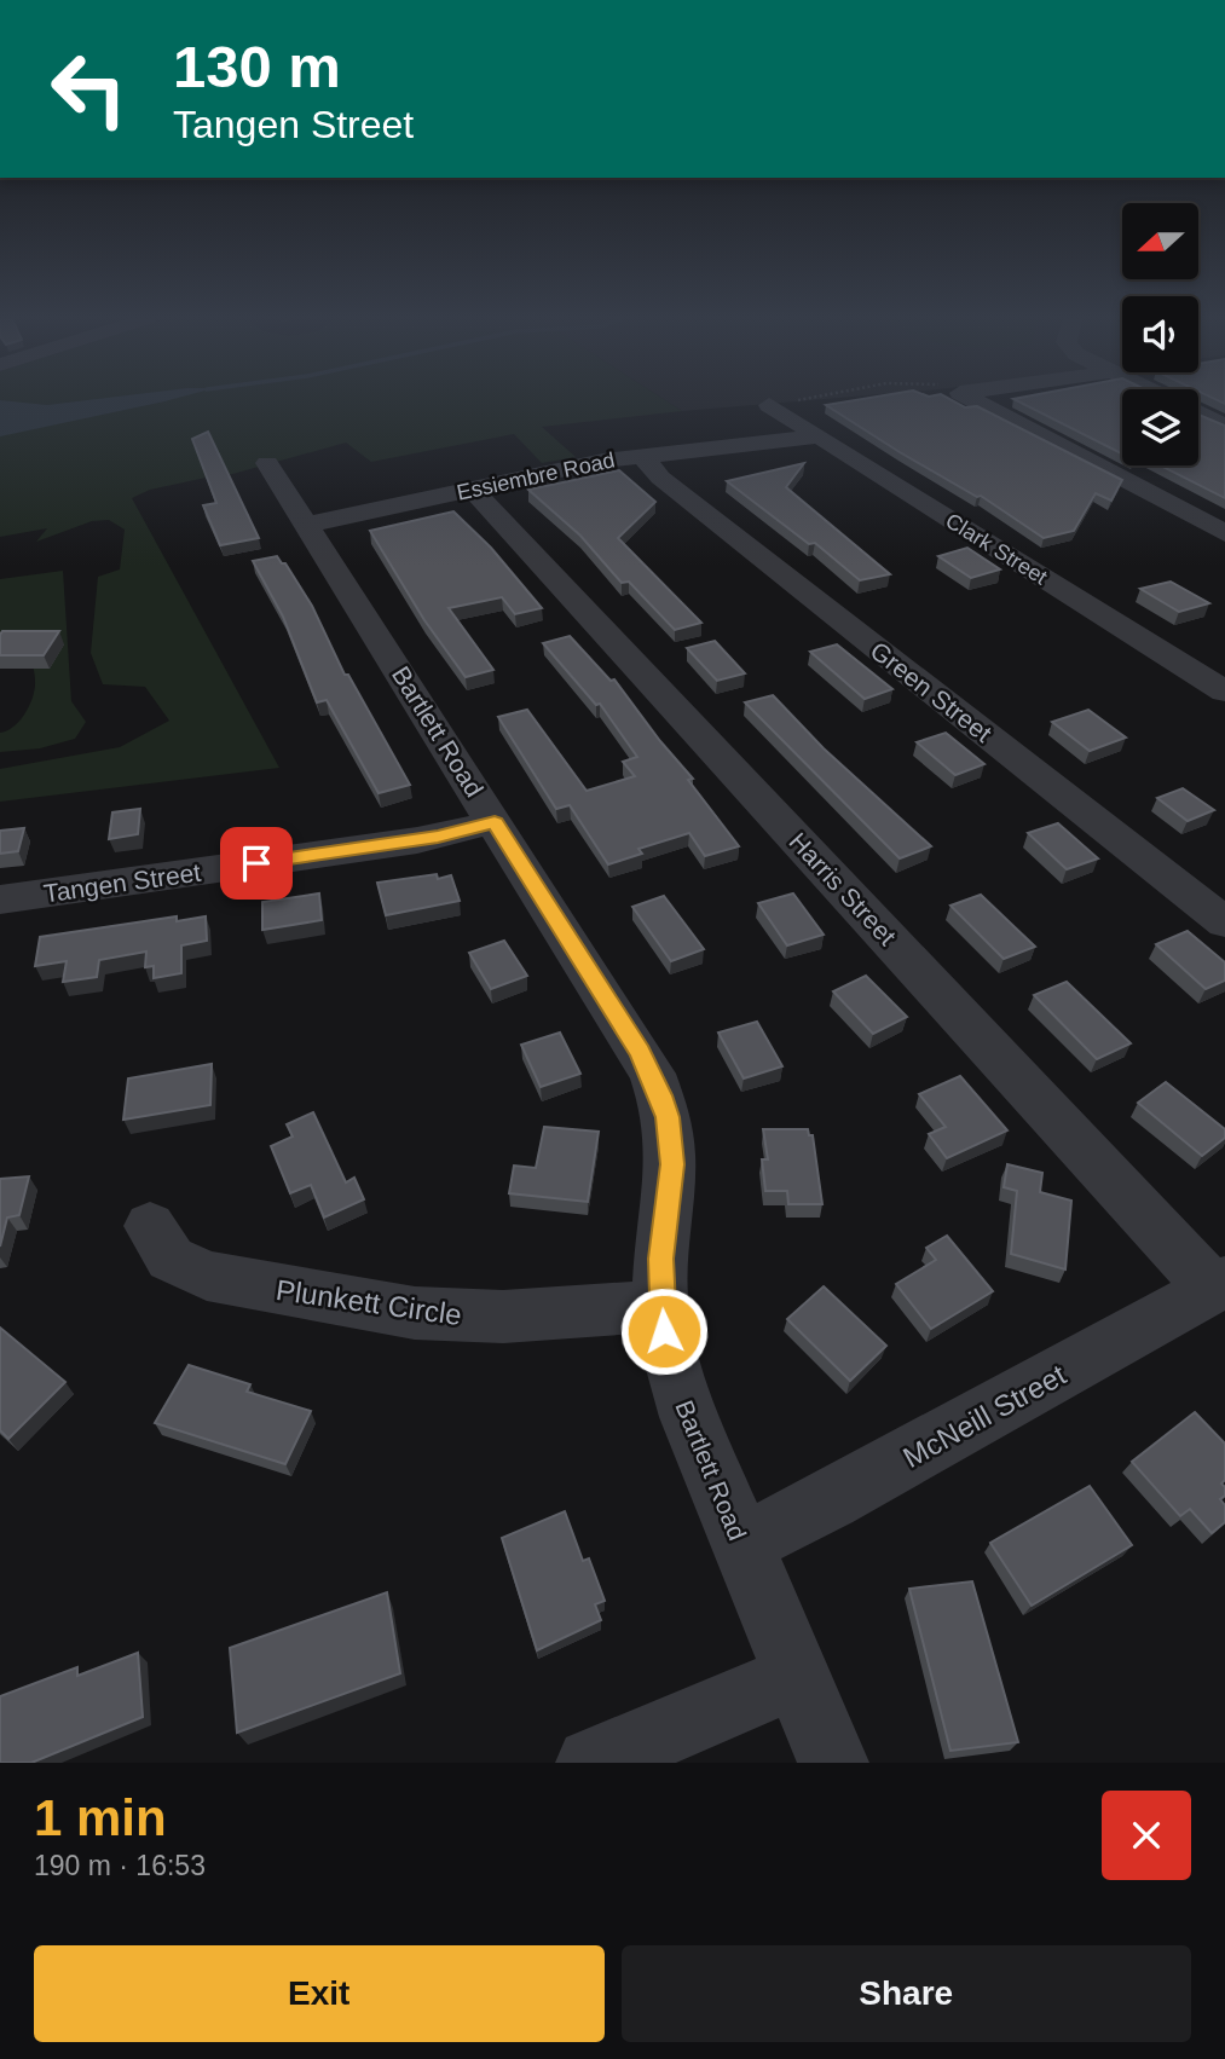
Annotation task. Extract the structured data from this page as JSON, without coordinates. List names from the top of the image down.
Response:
{
  "streets": {
    "street": [
      "Essiembre Road",
      "Clark Street",
      "Green Street",
      "Bartlett Road",
      "Tangen Street",
      "Harris Street",
      "Plunkett Circle",
      "McNeill Street"
    ]
  },
  "crossings": [
    ["Essiembre Road", "Clark Street"],
    ["Essiembre Road", "Green Street"],
    ["Essiembre Road", "Bartlett Road"],
    ["Essiembre Road", "Harris Street"],
    ["Bartlett Road", "Tangen Street"],
    ["Bartlett Road", "Plunkett Circle"],
    ["Bartlett Road", "McNeill Street"],
    ["Harris Street", "McNeill Street"]
  ],
  "north": "left",
  "page": {
    "turn": ["130 m", "Tangen Street"],
    "heading": ["1 min", "190 m · 16:53"],
    "buttons": ["Exit", "Share"]
  }
}
